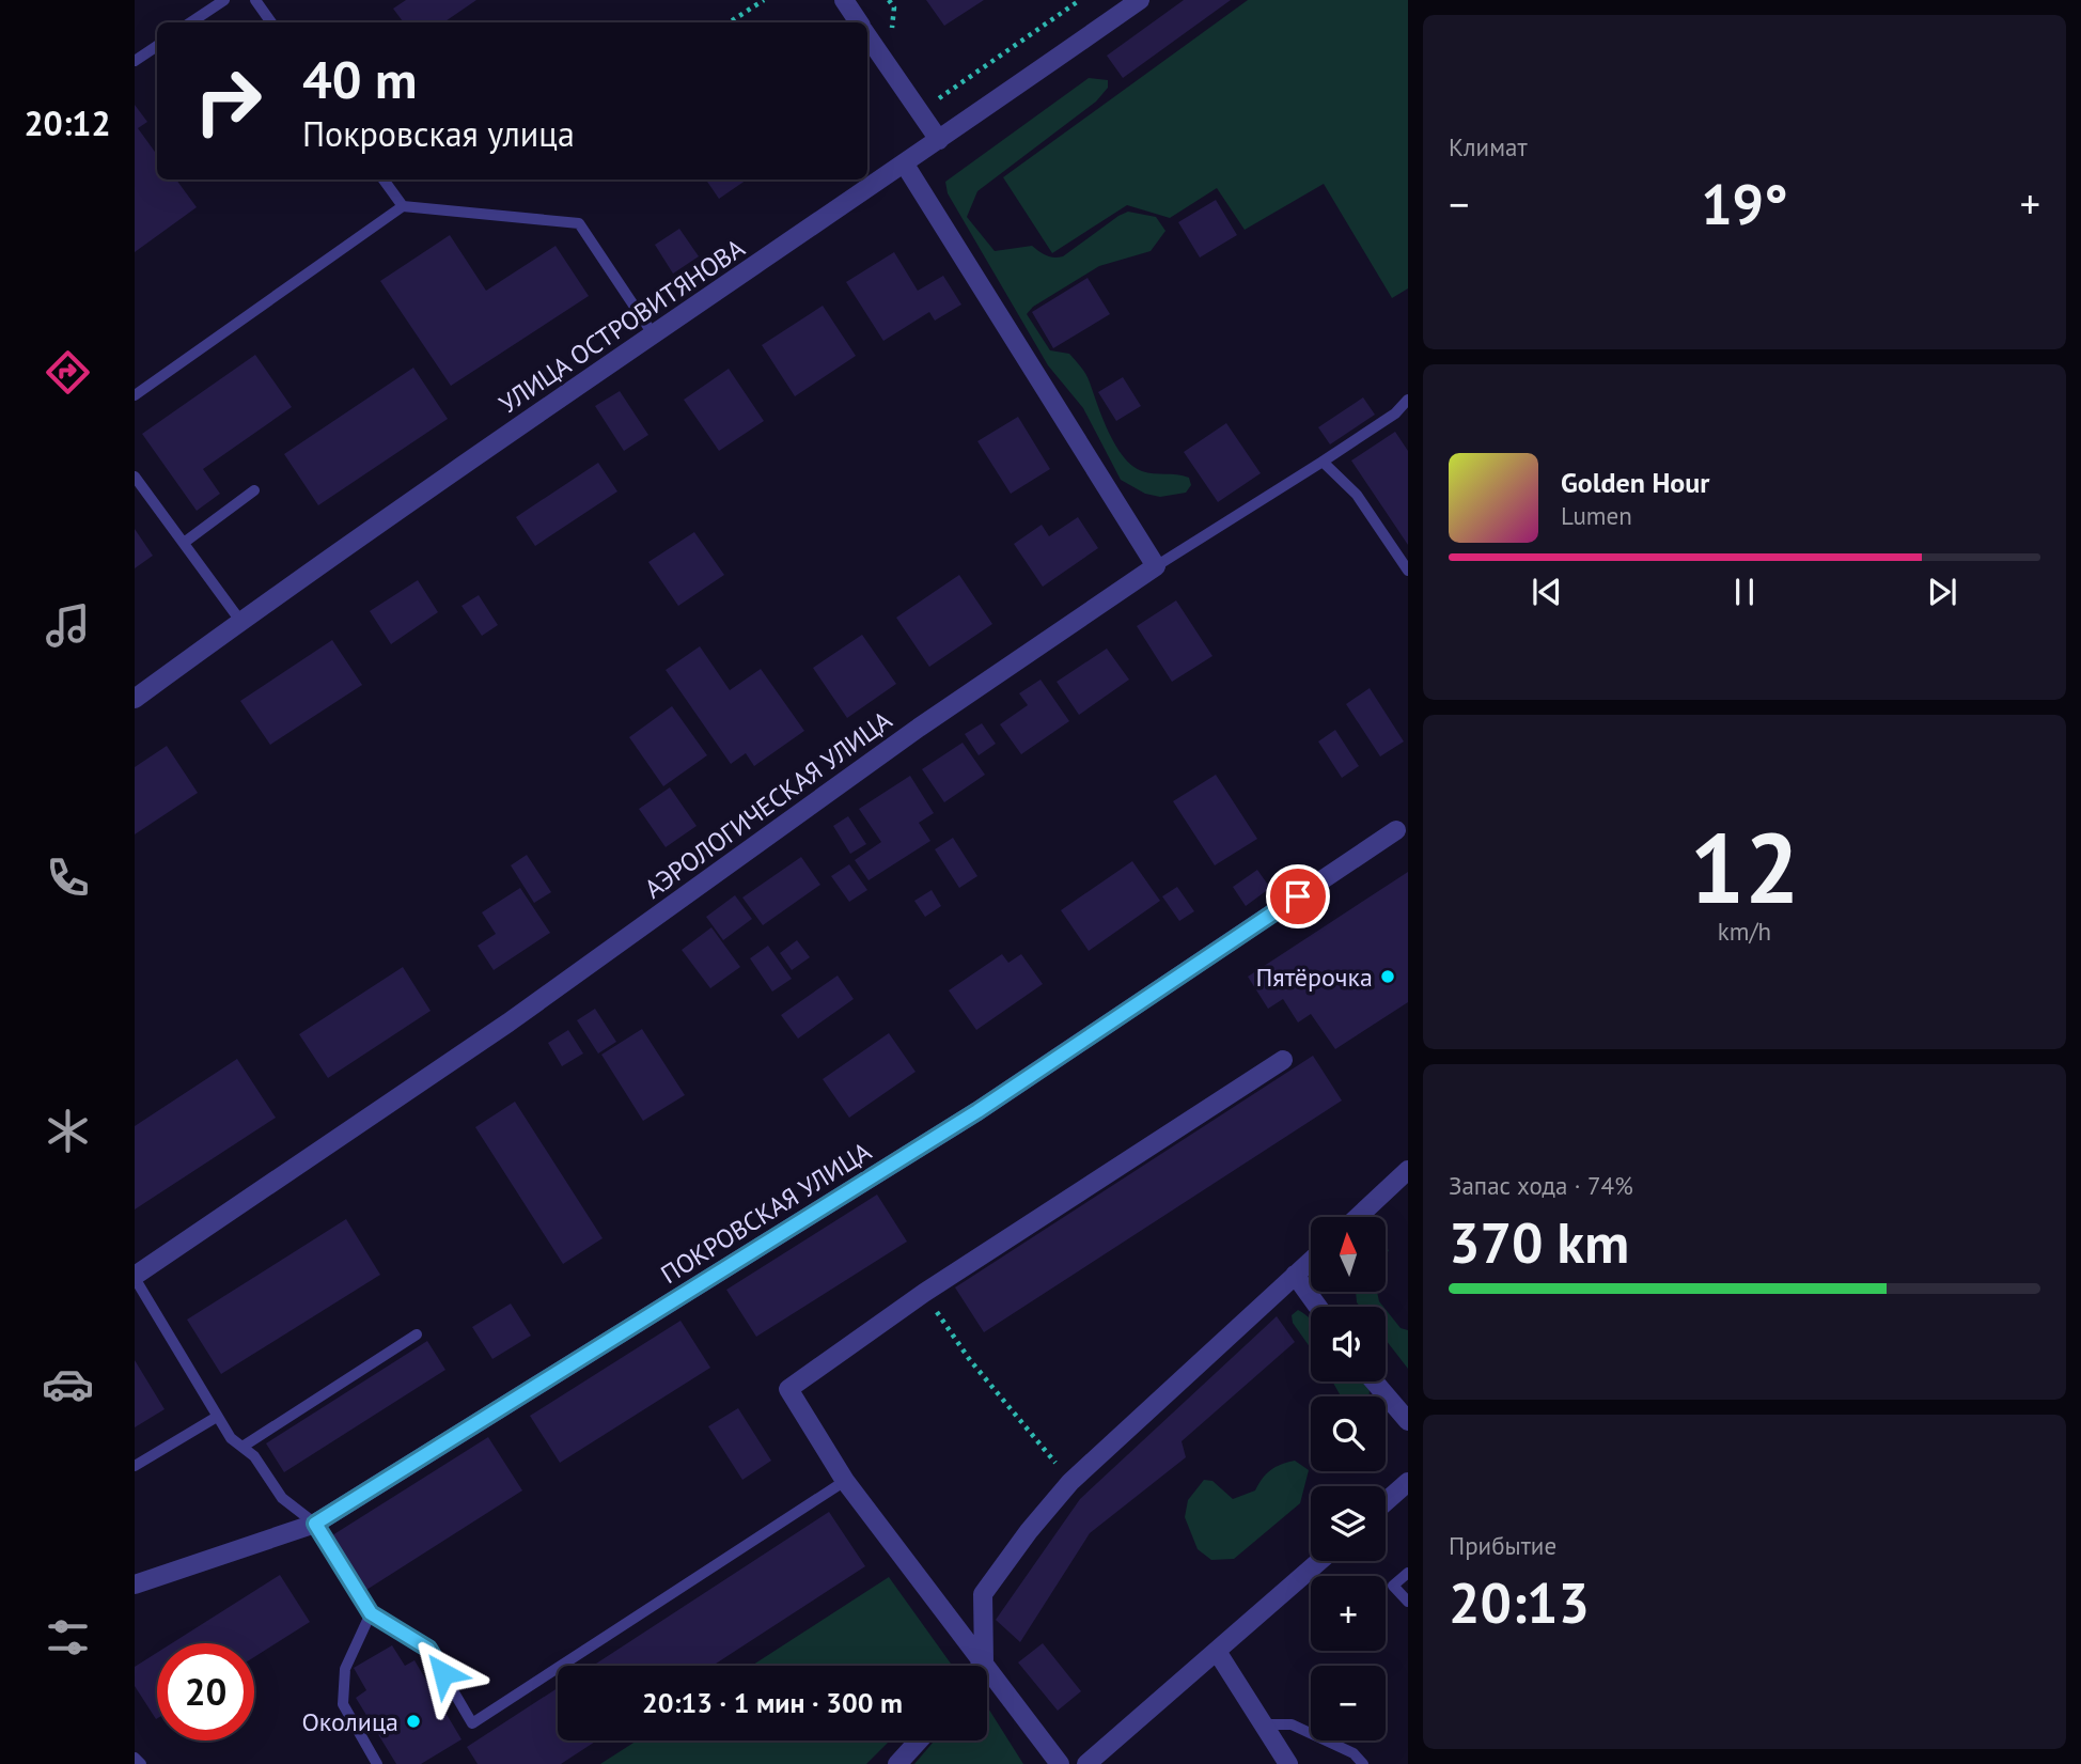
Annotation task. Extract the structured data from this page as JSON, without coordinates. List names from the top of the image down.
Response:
{
  "streets": {
    "street": ["УЛИЦА ОСТРОВИТЯНОВА", "АЭРОЛОГИЧЕСКАЯ УЛИЦА", "ПОКРОВСКАЯ УЛИЦА"]
  },
  "places": ["Пятёрочка", "Околица"],
  "north": "top",
  "page": {
    "tabs": "20:12",
    "tile": [
      "Климат",
      ["12", "km/h"],
      ["Запас хода · 74%", "370 km"],
      ["Прибытие", "20:13"]
    ],
    "turn": ["40 m", "Покровская улица"],
    "heat": ["−", "19°", "+"],
    "song": ["Golden Hour", "Lumen"],
    "map_buttons": ["+", "−"],
    "limit": "20",
    "trip": "20:13 · 1 мин · 300 m"
  }
}
